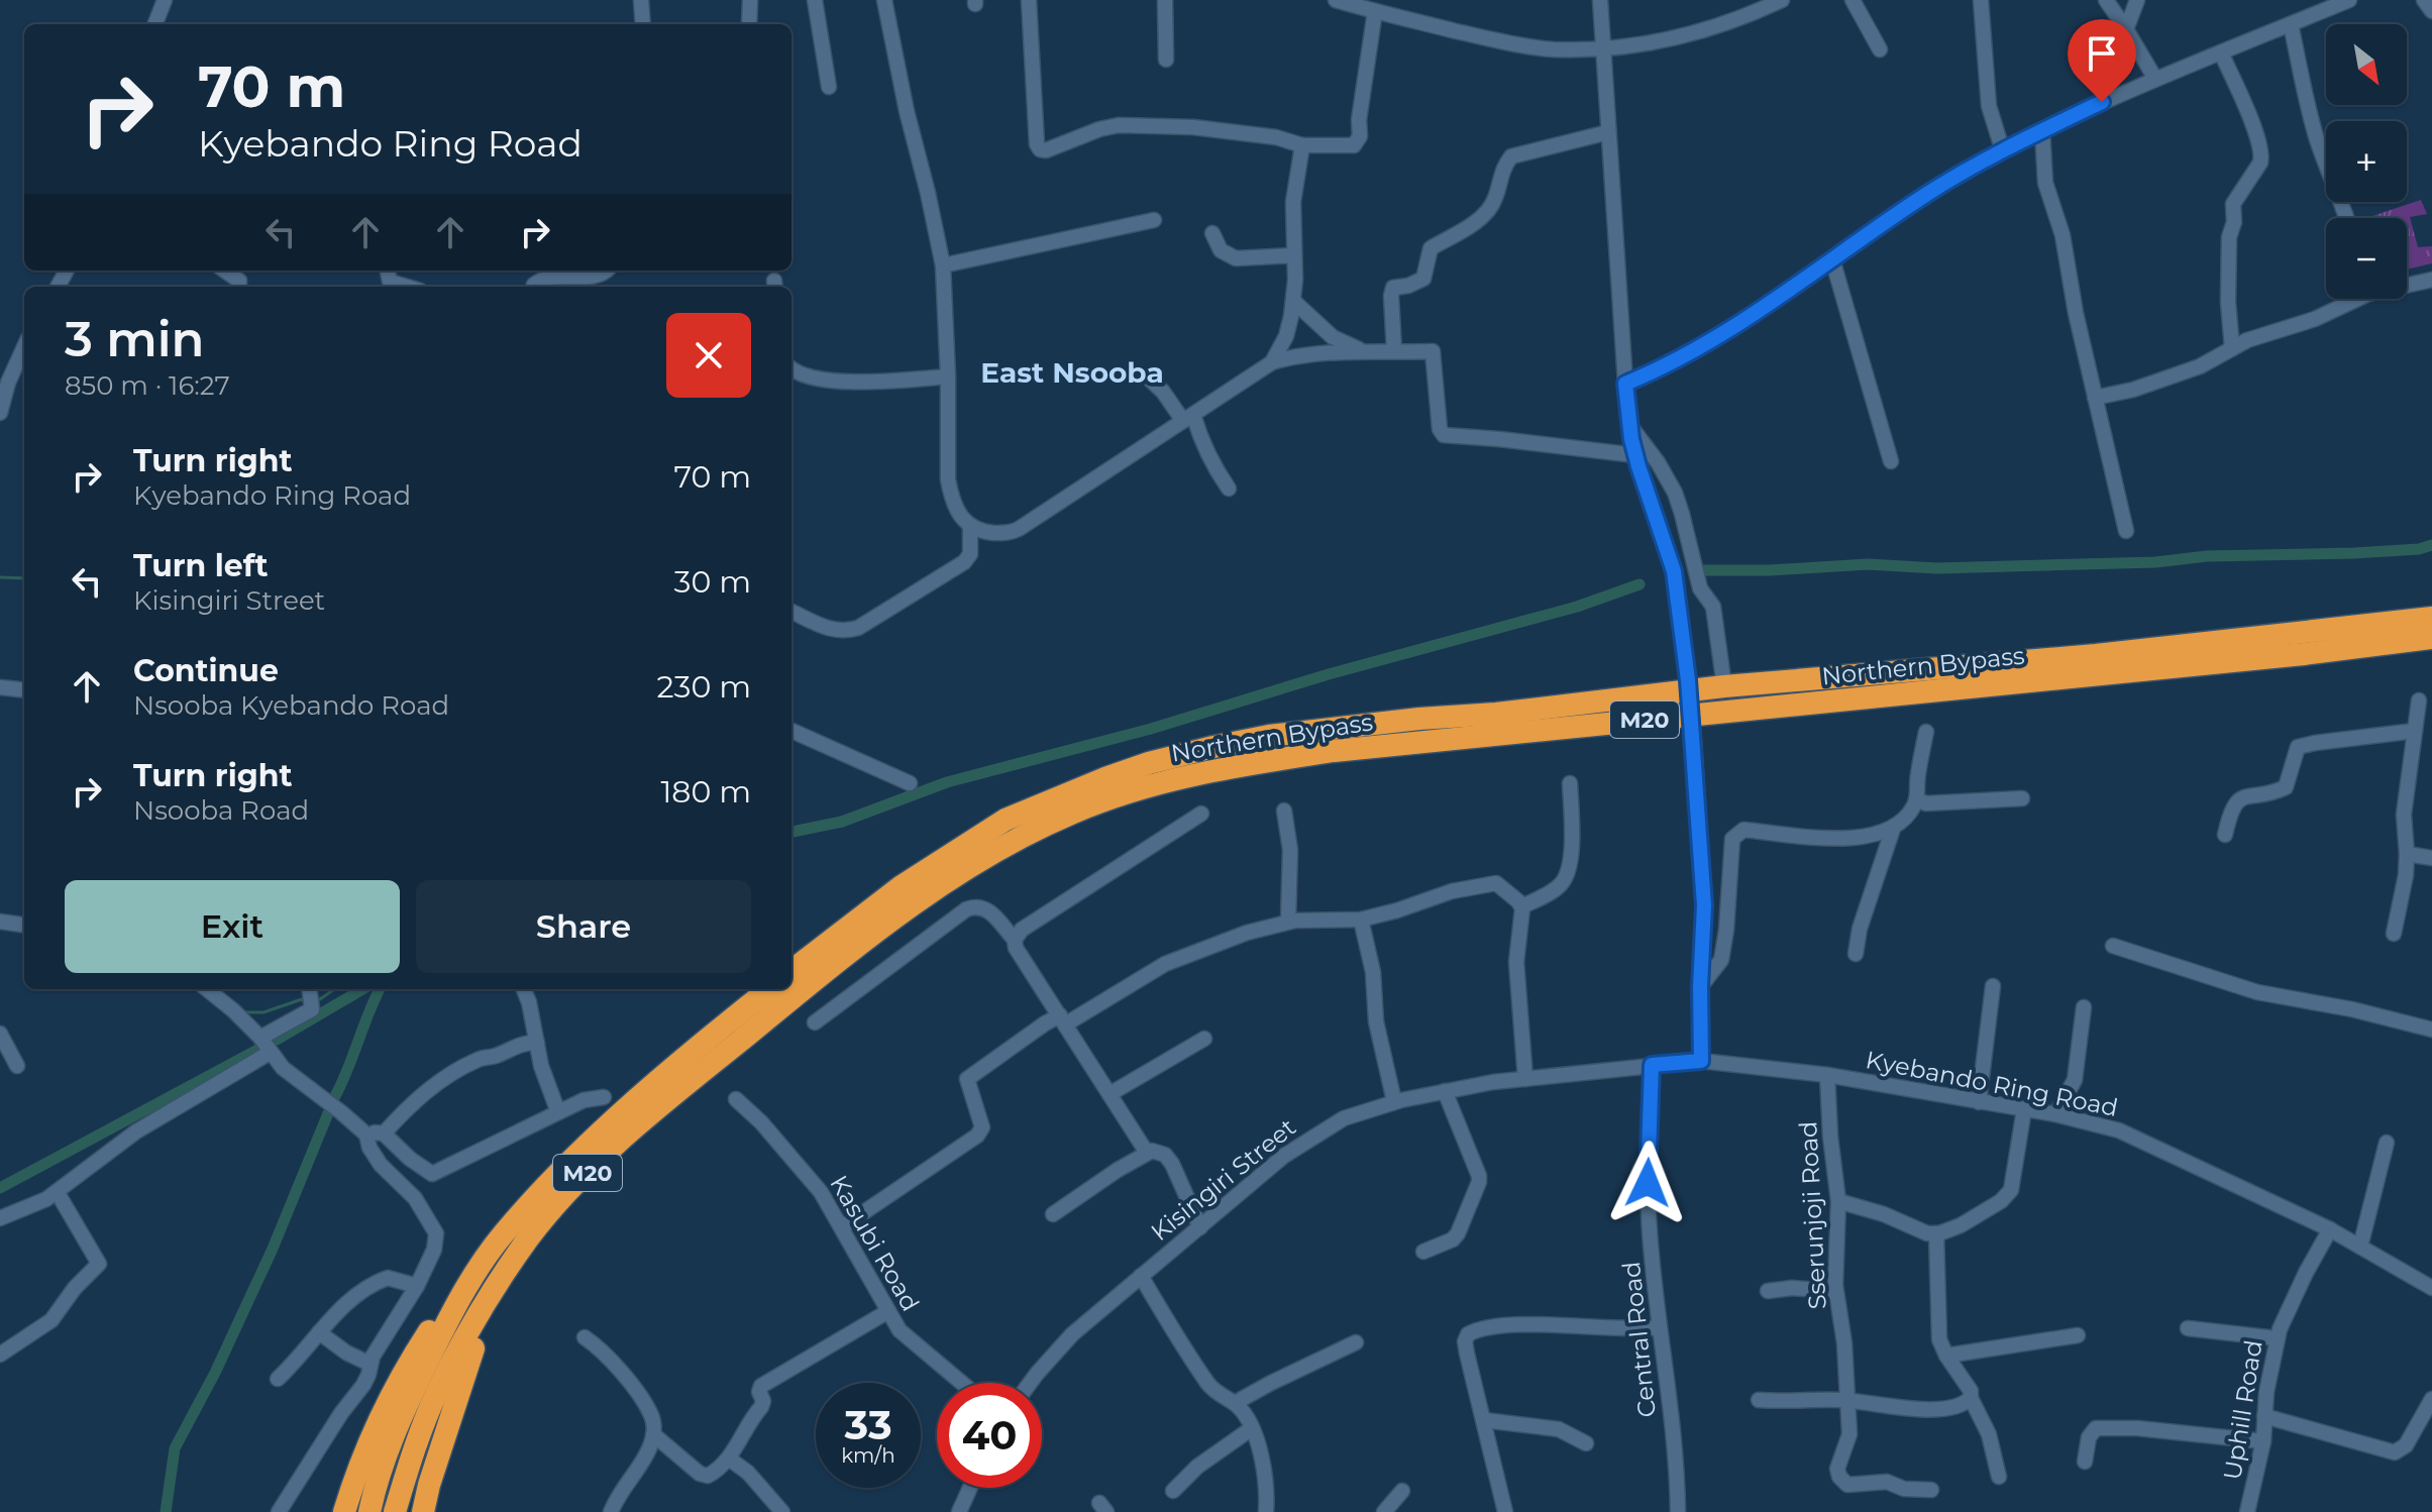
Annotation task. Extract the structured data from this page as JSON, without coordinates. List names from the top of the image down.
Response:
{
  "streets": {
    "highway": ["Northern Bypass", "M20"],
    "street": [
      "Kyebando Ring Road",
      "Kisingiri Street",
      "Sserunjoji Road",
      "Kasubi Road",
      "Central Road",
      "Uphill Road"
    ]
  },
  "crossings": [
    ["Kyebando Ring Road", "Kisingiri Street"],
    ["Kyebando Ring Road", "Sserunjoji Road"],
    ["Kyebando Ring Road", "Central Road"],
    ["Kyebando Ring Road", "Uphill Road"],
    ["Kisingiri Street", "Central Road"]
  ],
  "districts": ["East Nsooba"],
  "north": "bottom right",
  "page": {
    "map_buttons": ["+", "−"],
    "turn": ["70 m", "Kyebando Ring Road"],
    "heading": ["3 min", "850 m · 16:27"],
    "list": [
      {
        "name": "Turn right",
        "note": "Kyebando Ring Road",
        "value": "70 m"
      },
      {
        "name": "Turn left",
        "note": "Kisingiri Street",
        "value": "30 m"
      },
      {
        "name": "Continue",
        "note": "Nsooba Kyebando Road",
        "value": "230 m"
      },
      {
        "name": "Turn right",
        "note": "Nsooba Road",
        "value": "180 m"
      }
    ],
    "buttons": ["Exit", "Share"],
    "speed": "33 km/h",
    "limit": "40"
  }
}
